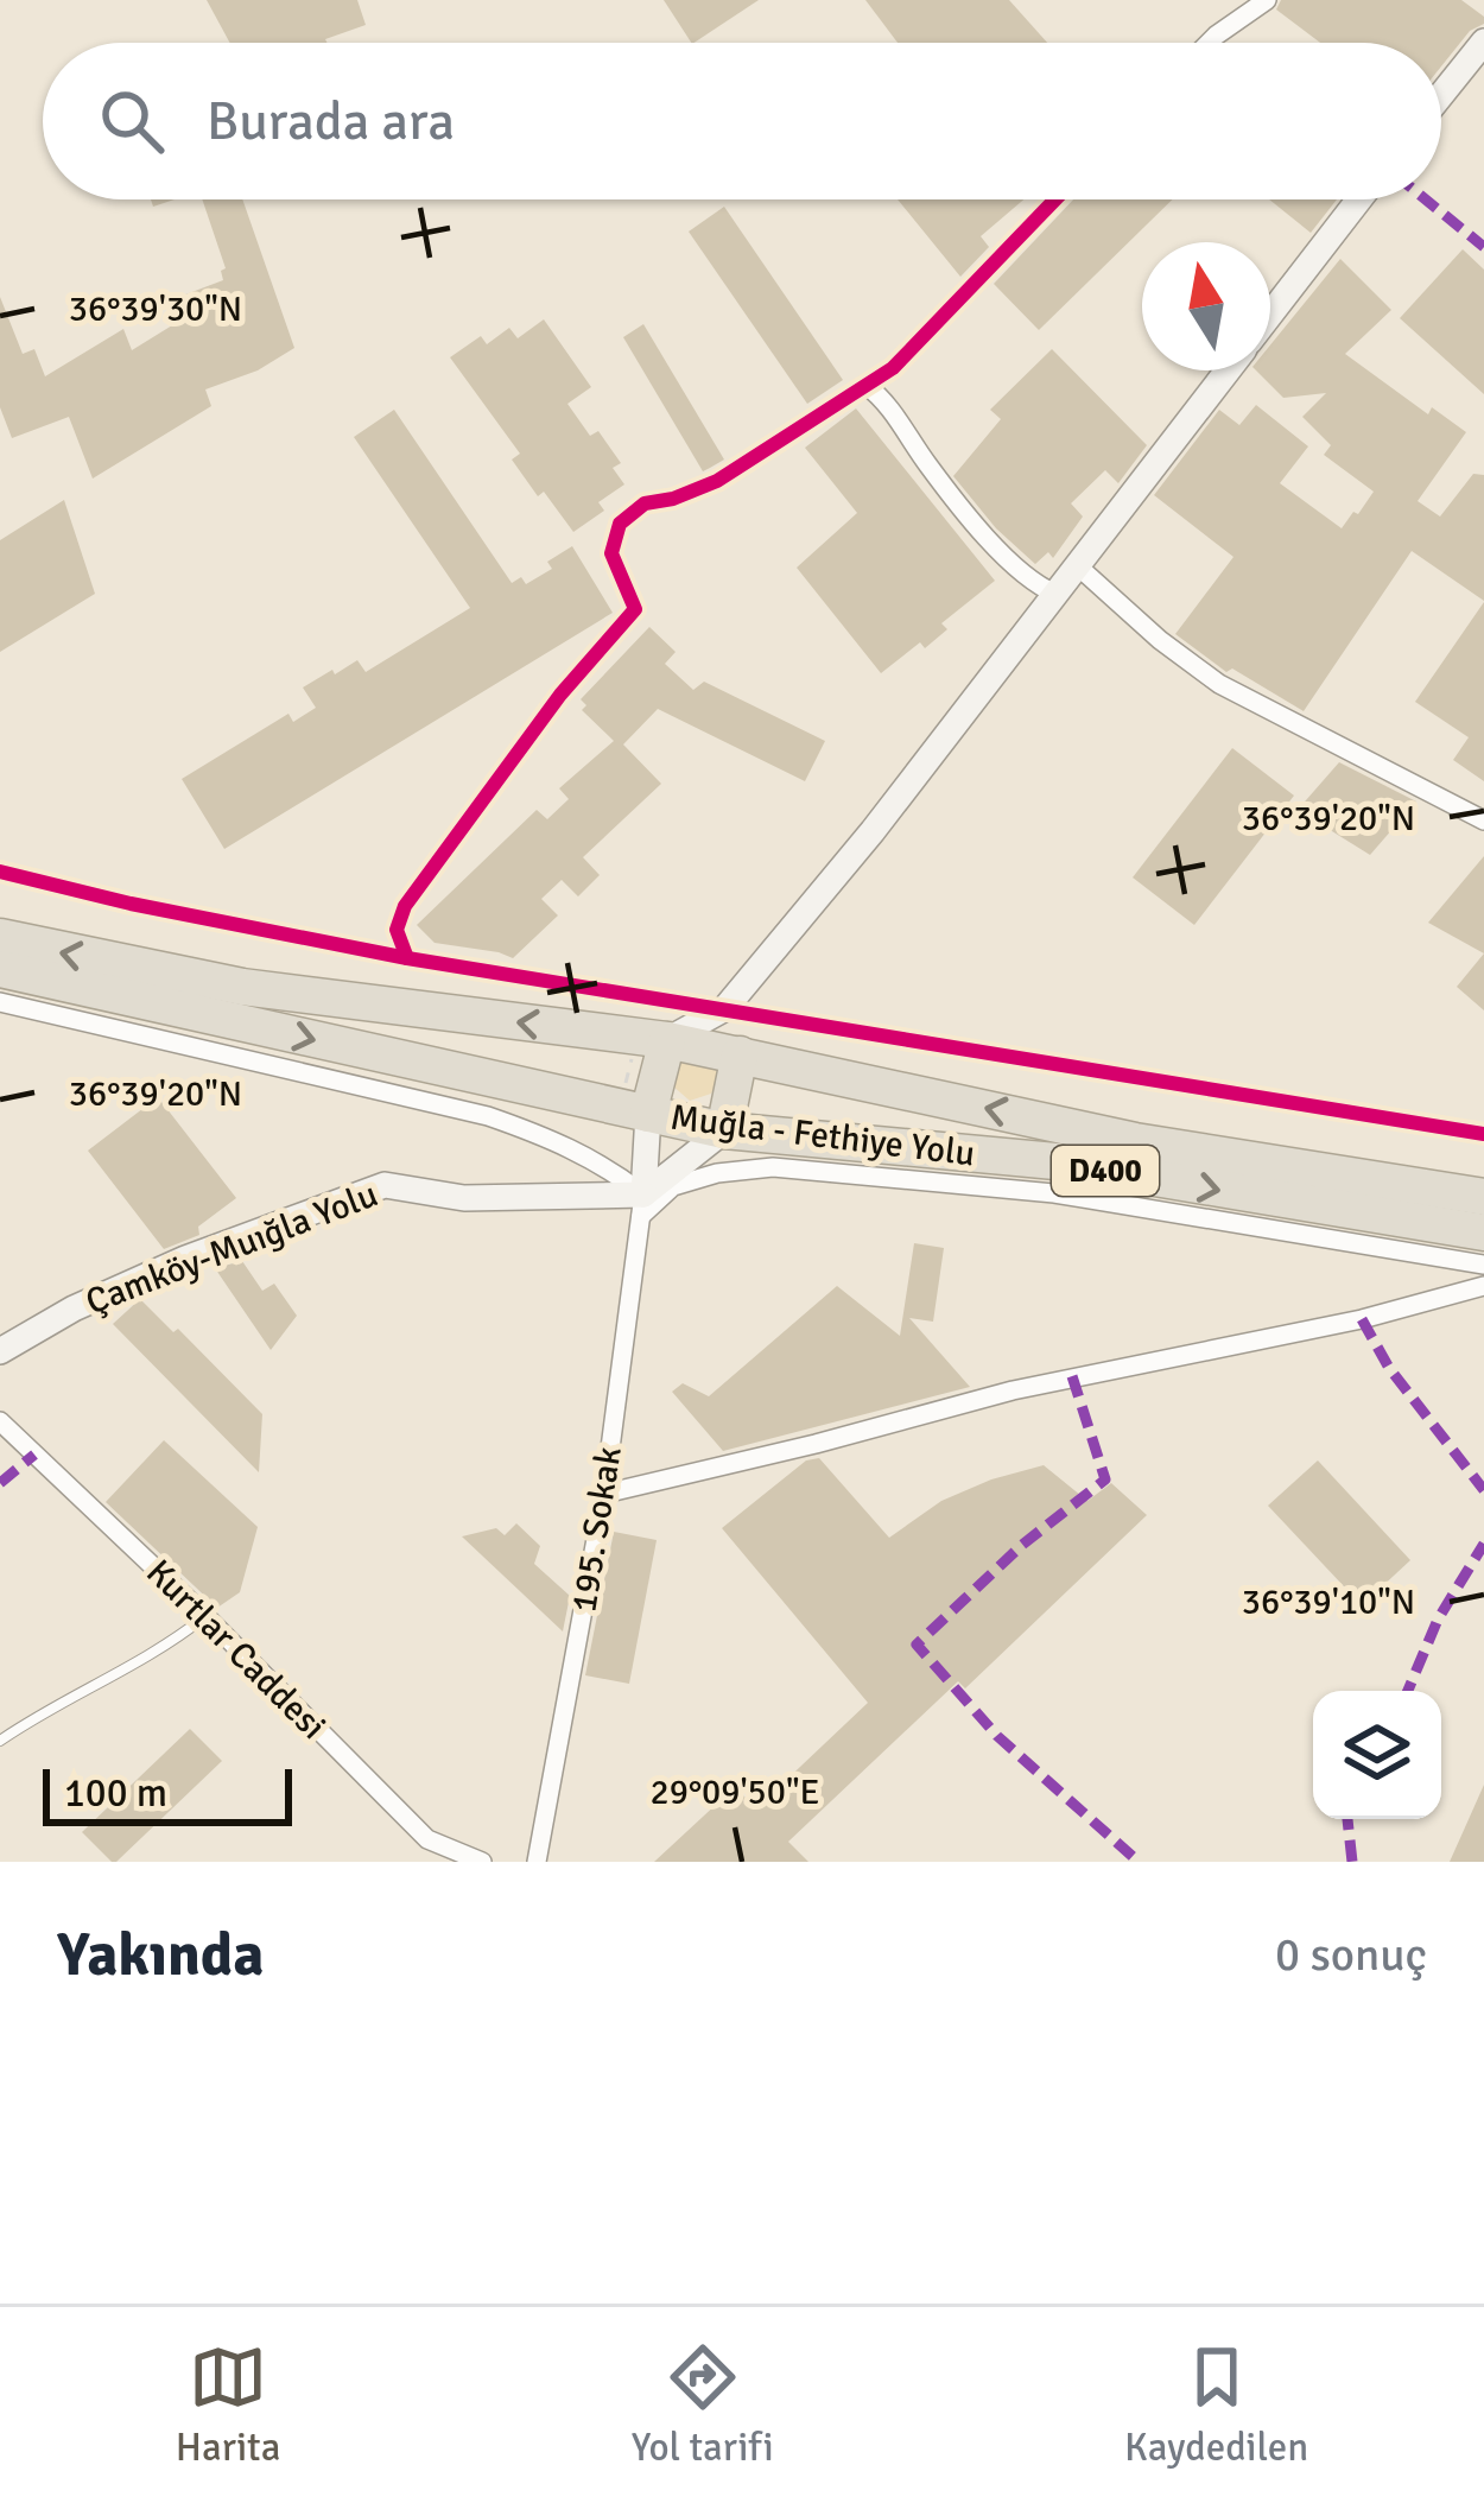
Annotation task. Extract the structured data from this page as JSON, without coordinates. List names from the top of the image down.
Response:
{
  "streets": {
    "highway": ["Muğla - Fethiye Yolu", "D400"],
    "street": ["Çamköy-Muığla Yolu", "195. Sokak", "Kurtlar Caddesi"]
  },
  "crossings": [
    ["Çamköy-Muığla Yolu", "195. Sokak"]
  ],
  "scale_bar": "100 m",
  "north": "top",
  "page": {
    "search": "Burada ara",
    "scale": "100 m",
    "heading": ["Yakında", "0 sonuç"],
    "nav": ["Harita", "Yol tarifi", "Kaydedilen"]
  },
  "coordinates": [
    "36°39'30\"N",
    "36°39'20\"N",
    "36°39'10\"N",
    "29°09'50\"E"
  ]
}
